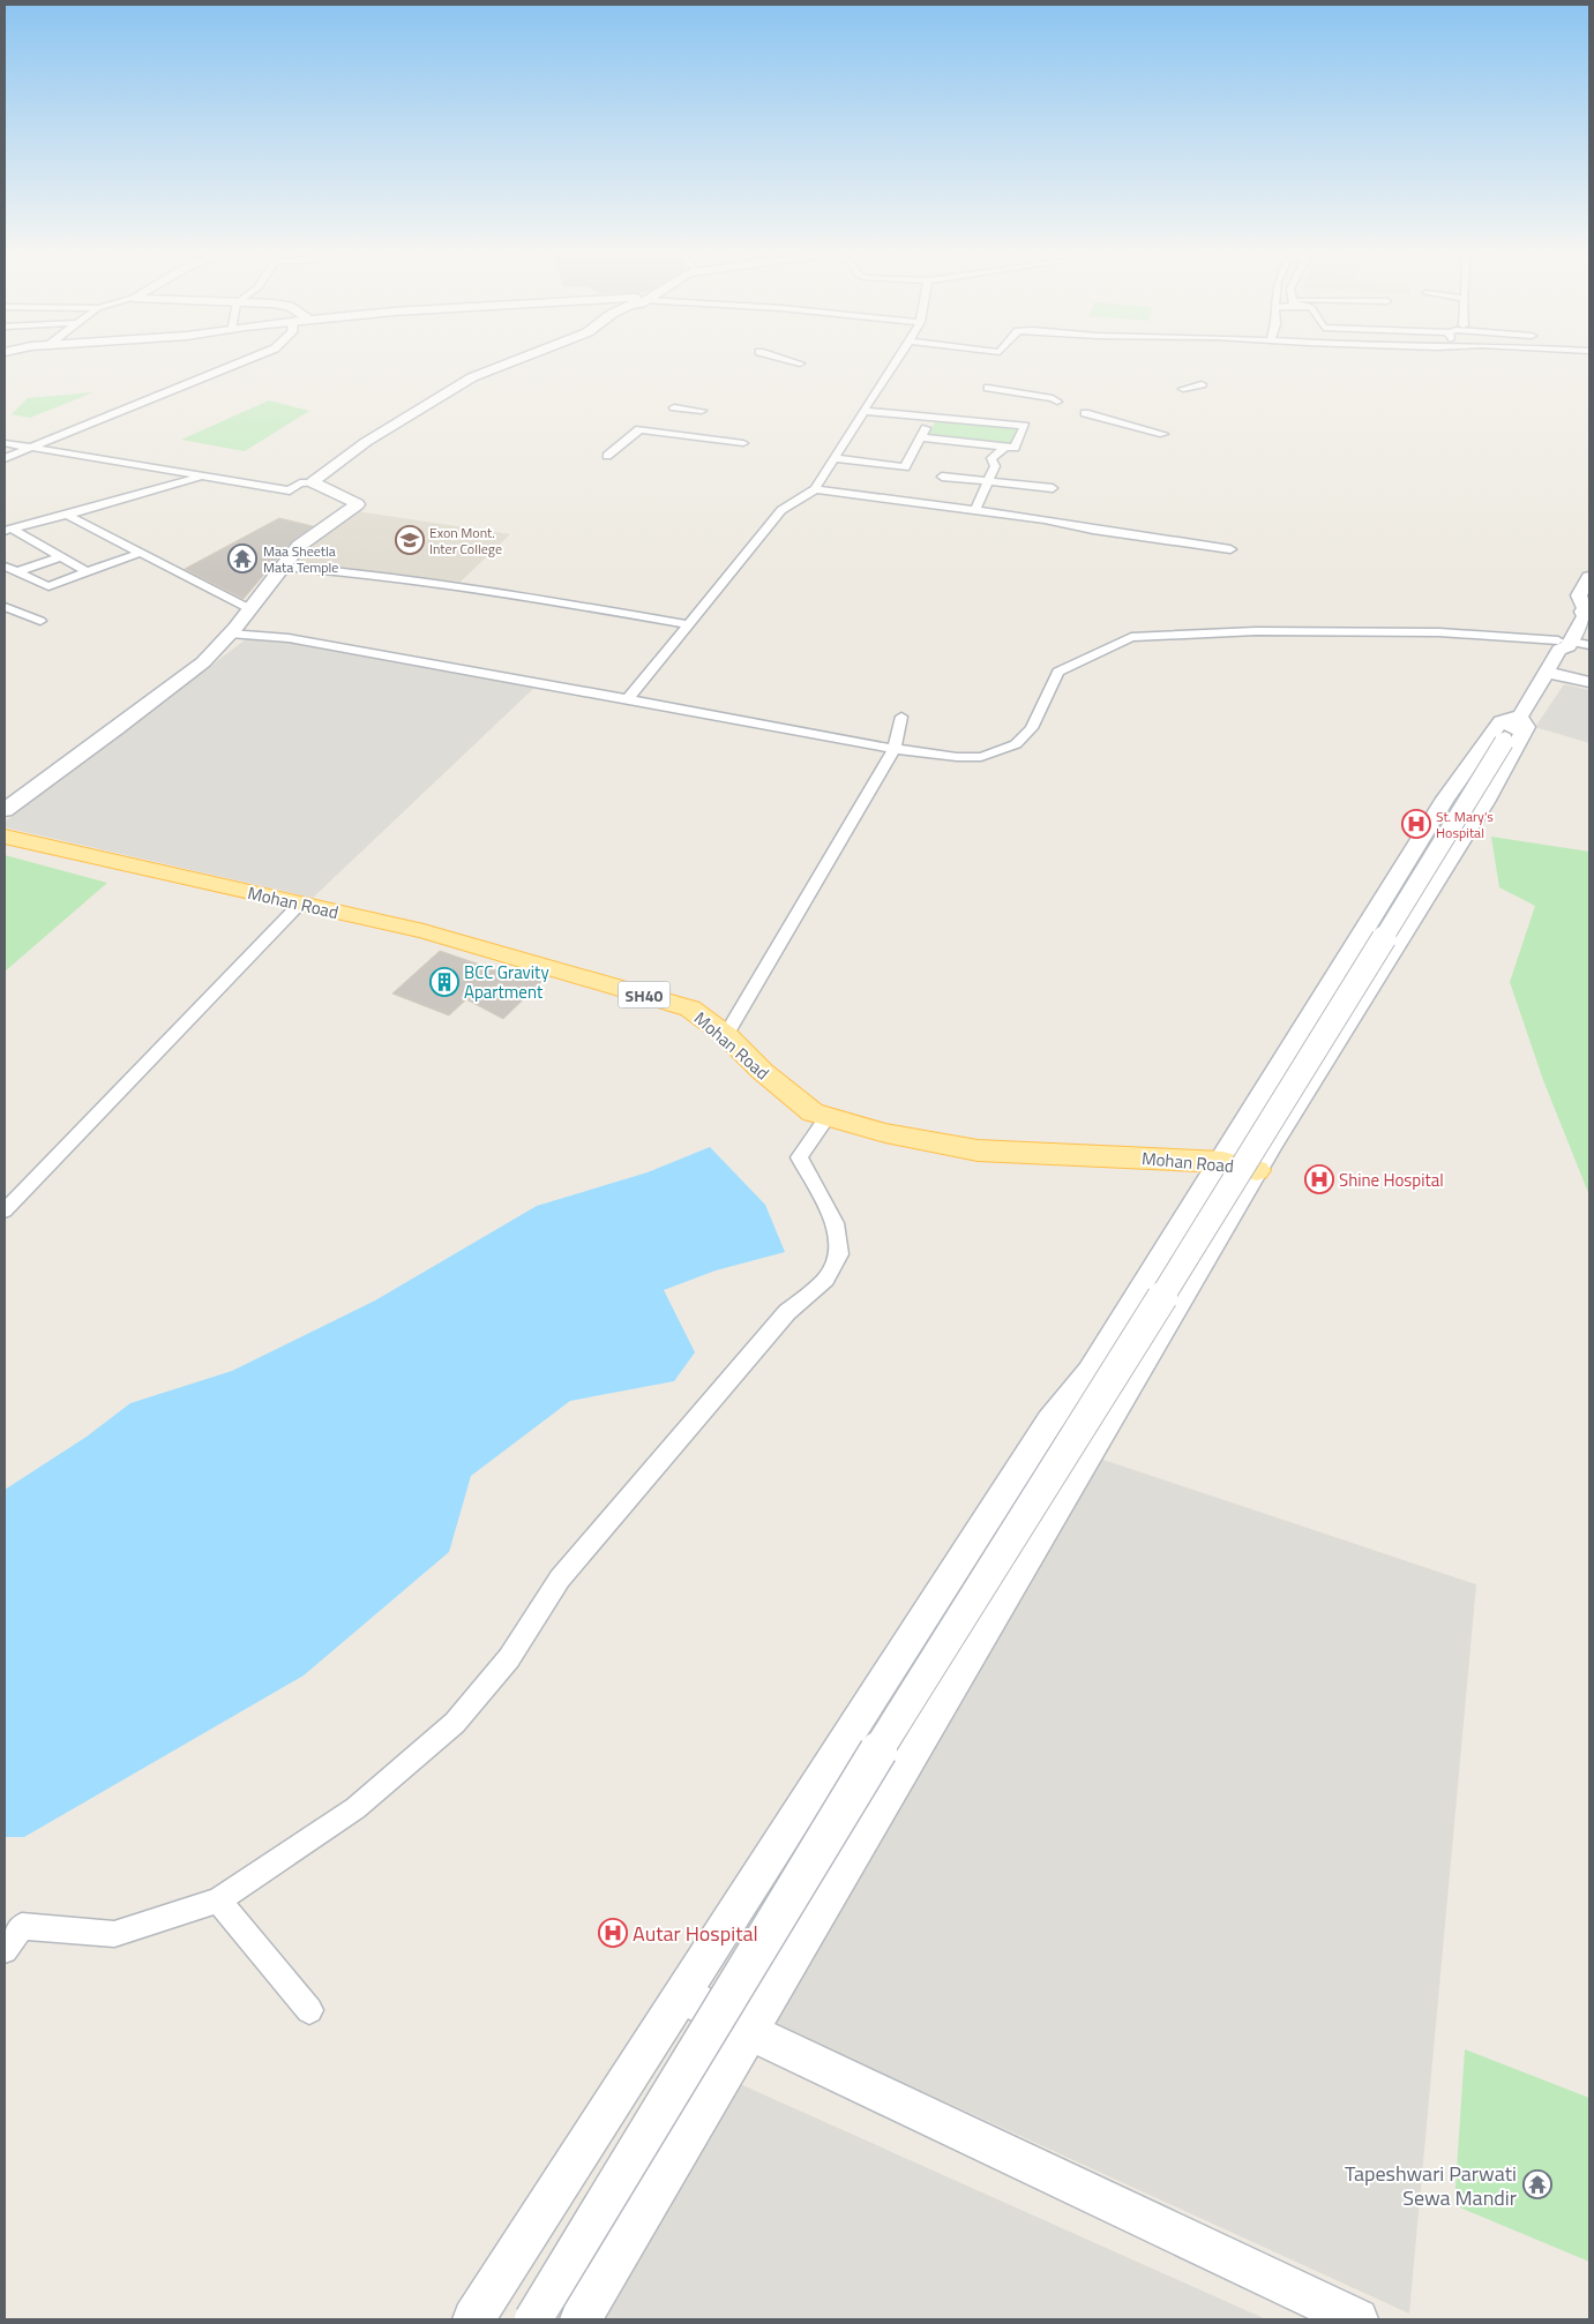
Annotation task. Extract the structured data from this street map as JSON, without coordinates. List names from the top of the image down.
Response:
{
  "streets": {
    "main road": ["Mohan Road", "SH40"]
  },
  "places": {
    "school or university": ["Exon Mont. Inter College"],
    "temple": ["Maa Sheetla Mata Temple", "Tapeshwari Parwati Sewa Mandir"],
    "hospital": ["St. Mary's Hospital", "Shine Hospital", "Autar Hospital"],
    "building": ["BCC Gravity Apartment"]
  }
}
